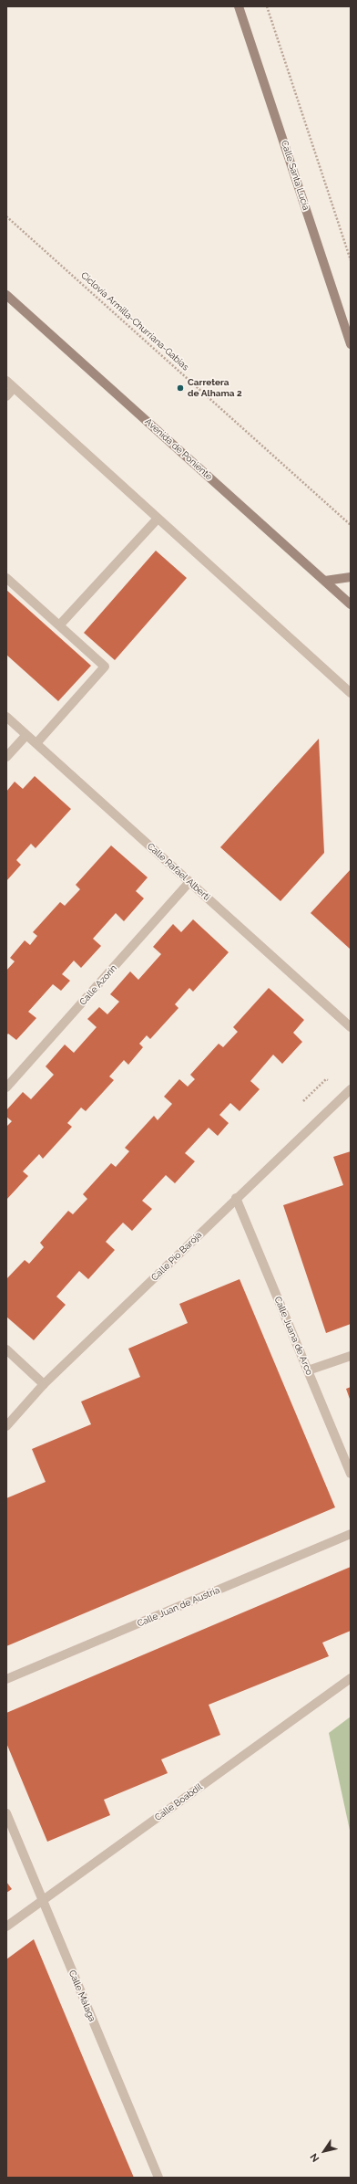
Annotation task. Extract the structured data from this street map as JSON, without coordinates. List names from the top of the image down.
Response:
{
  "streets": {
    "main road": ["Calle Santa Lucía", "Avenida de Poniente"],
    "street": [
      "Calle Rafael Alberti",
      "Calle Azorín",
      "Calle Pío Baroja",
      "Calle Juana de Arco",
      "Calle Juan de Austria",
      "Calle Boabdil",
      "Calle Málaga"
    ],
    "path": ["Ciclovía Armilla-Churriana-Gabias"]
  },
  "crossings": [
    ["Calle Rafael Alberti", "Calle Azorín"],
    ["Calle Pío Baroja", "Calle Juana de Arco"],
    ["Calle Boabdil", "Calle Málaga"]
  ],
  "places": ["Carretera de Alhama 2"],
  "north": "bottom left"
}
